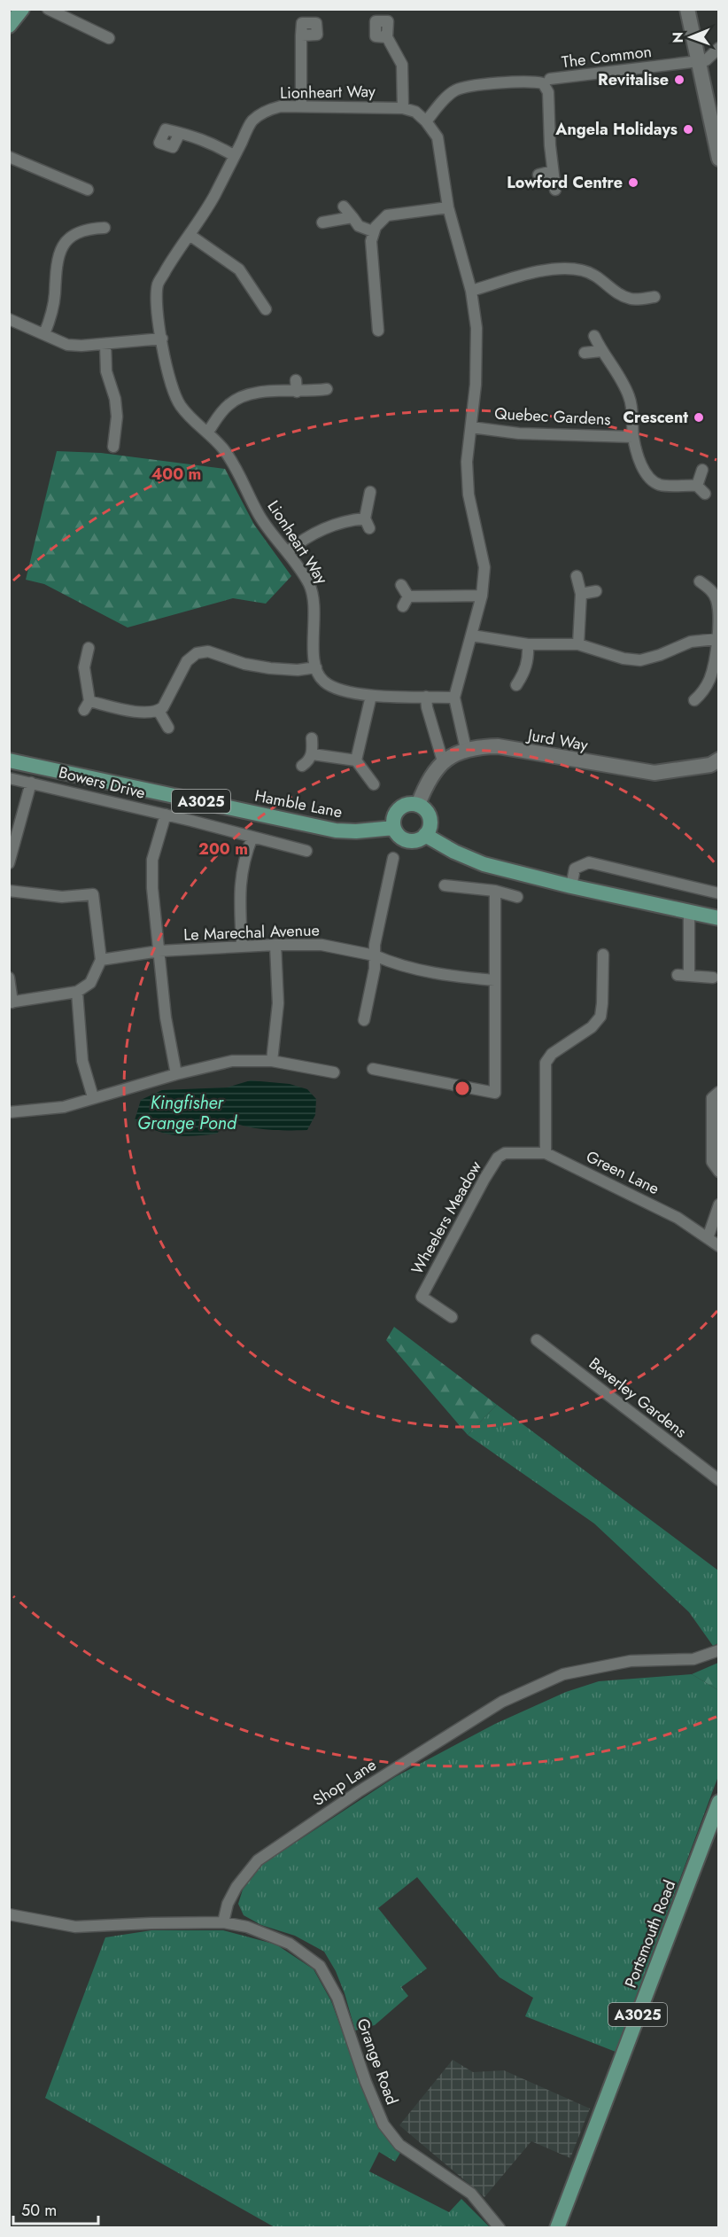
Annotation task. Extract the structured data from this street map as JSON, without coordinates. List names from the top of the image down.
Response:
{
  "streets": {
    "main road": ["A3025", "Hamble Lane", "Portsmouth Road"],
    "street": [
      "The Common",
      "Lionheart Way",
      "Quebec Gardens",
      "Jurd Way",
      "Bowers Drive",
      "Le Marechal Avenue",
      "Green Lane",
      "Wheelers Meadow",
      "Beverley Gardens",
      "Shop Lane",
      "Grange Road"
    ]
  },
  "crossings": [
    ["Jurd Way", "Hamble Lane"],
    ["Green Lane", "Wheelers Meadow"],
    ["Shop Lane", "Grange Road"]
  ],
  "water": ["Kingfisher Grange Pond"],
  "places": [
    "Revitalise",
    "Angela Holidays",
    "Lowford Centre",
    "Crescent"
  ],
  "scale_bar": "50 m",
  "north": "left",
  "rings": ["400 m", "200 m"]
}
